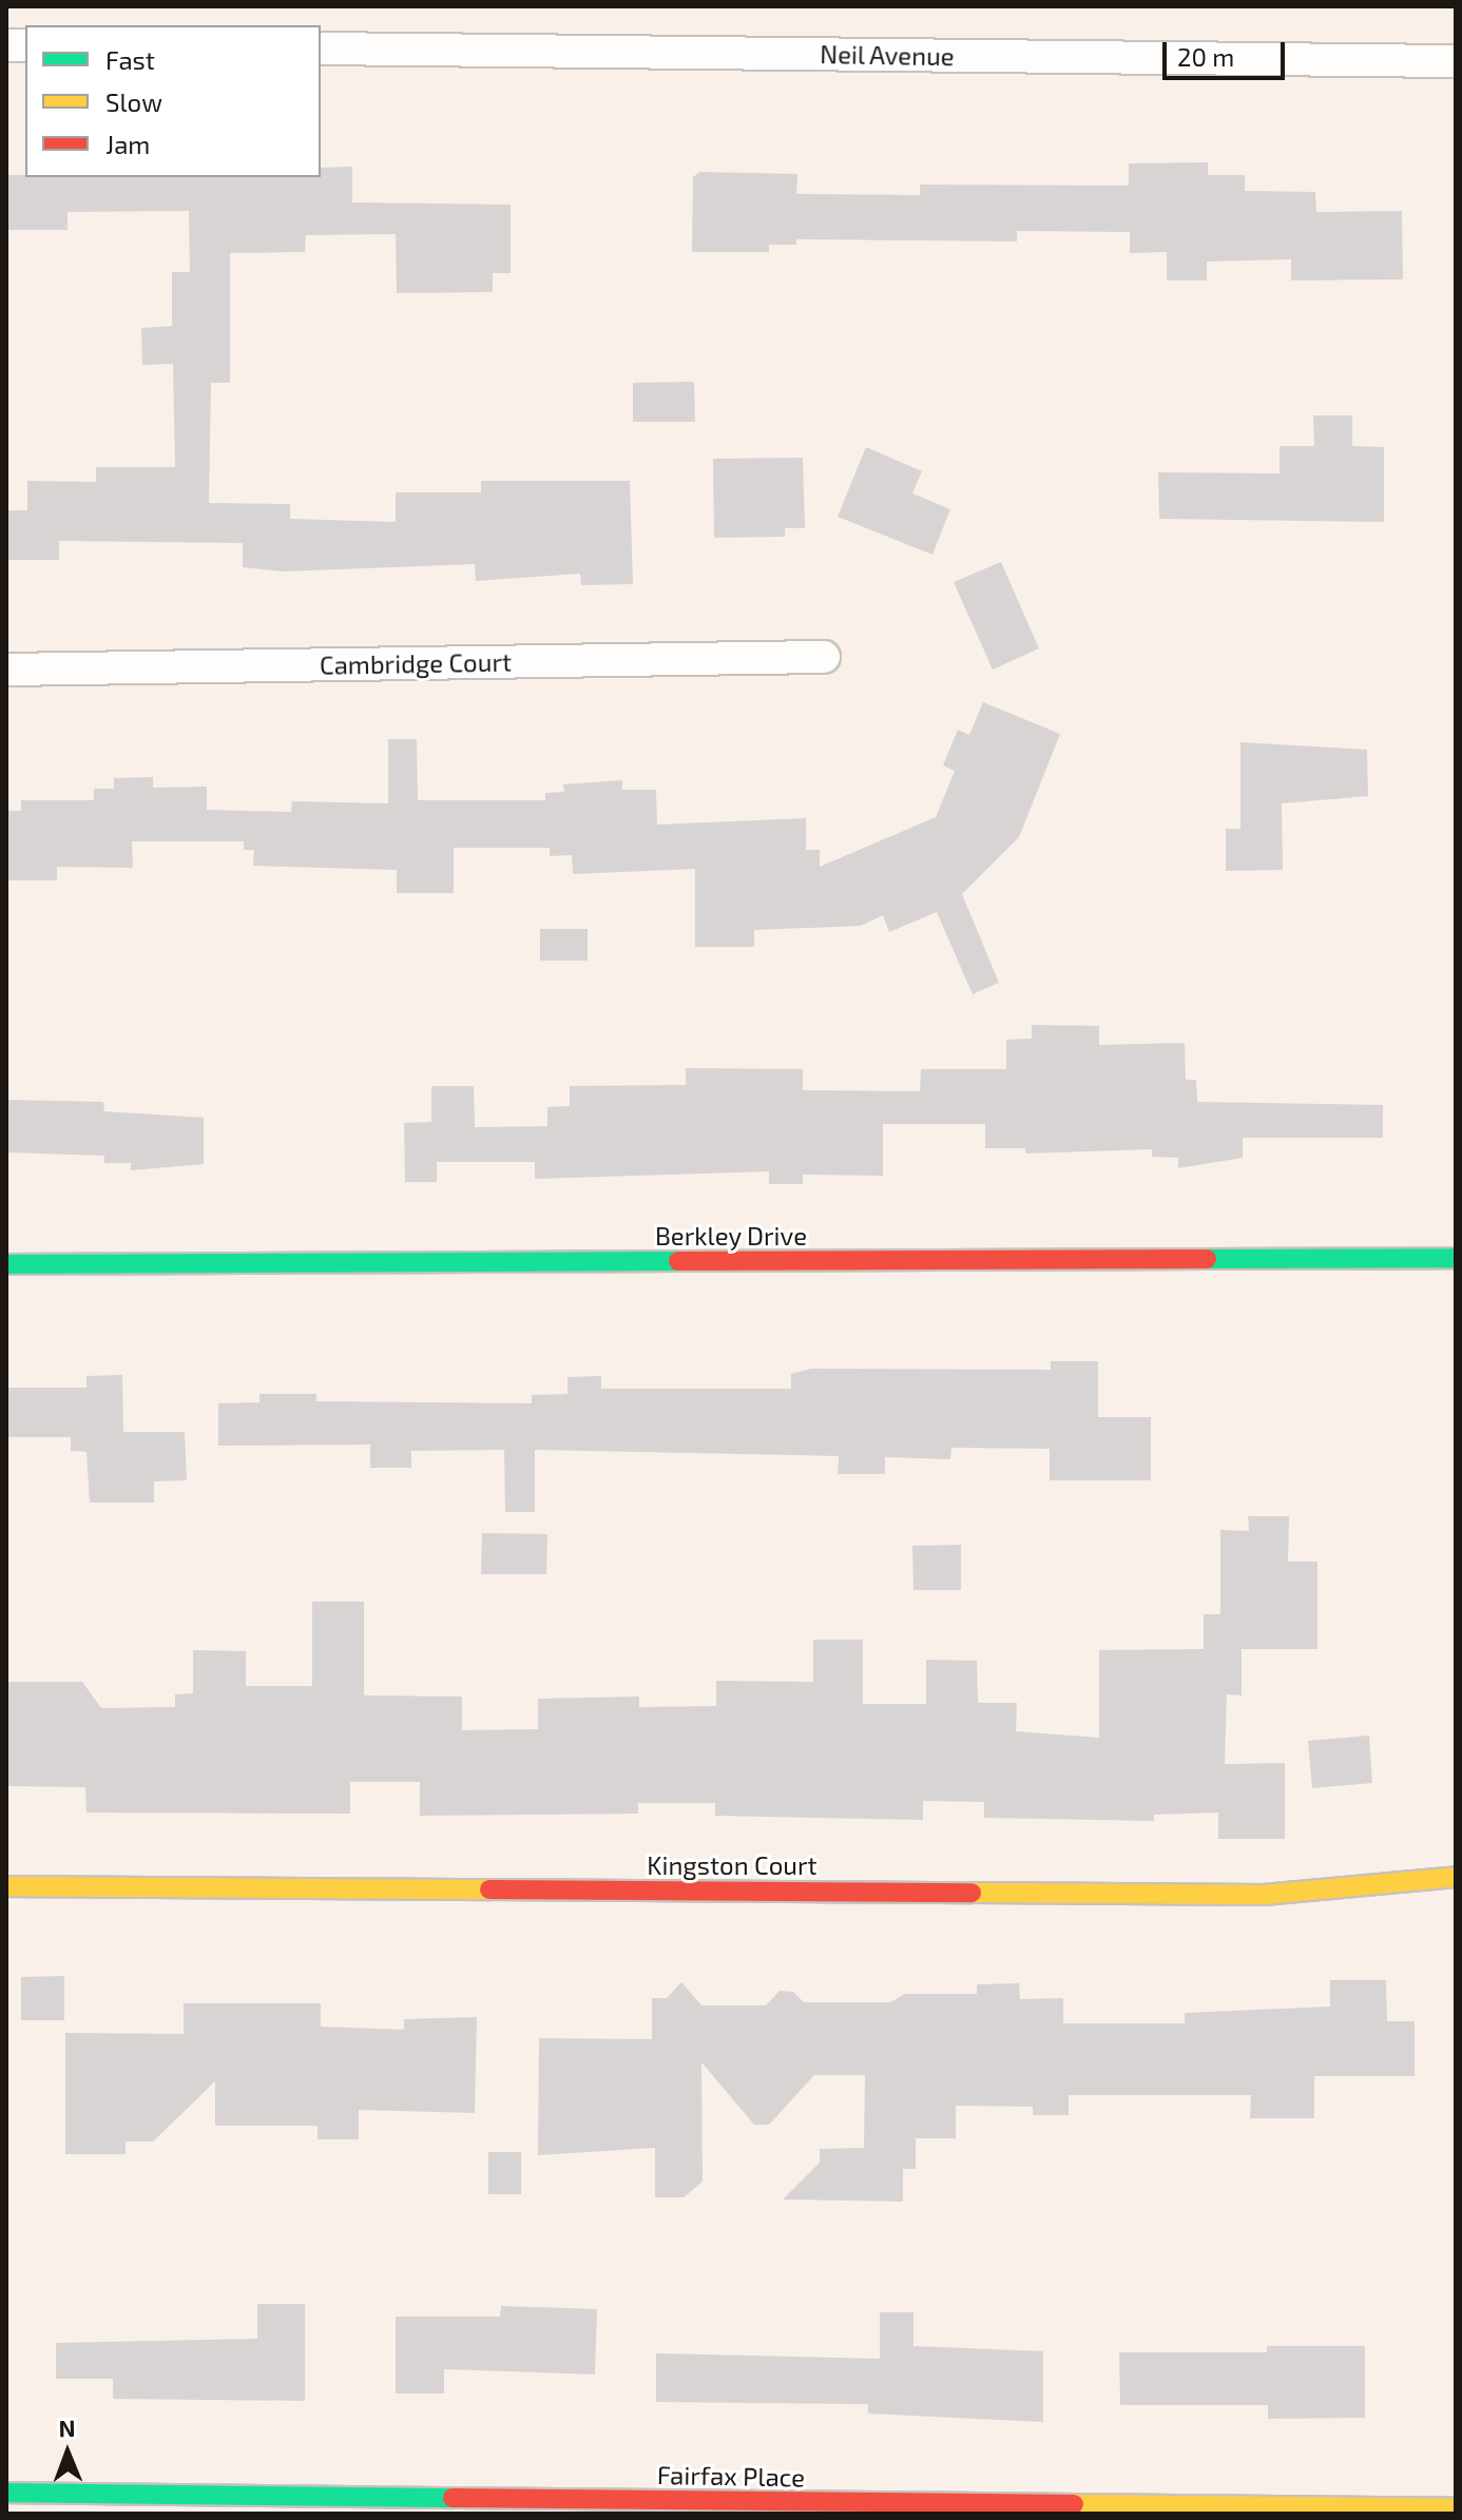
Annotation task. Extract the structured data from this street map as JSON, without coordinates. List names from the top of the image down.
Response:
{
  "streets": {
    "street": [
      "Neil Avenue",
      "Cambridge Court",
      "Berkley Drive",
      "Kingston Court",
      "Fairfax Place"
    ]
  },
  "legend": ["Fast", "Slow", "Jam"],
  "scale_bar": "20 m",
  "north": "top"
}
